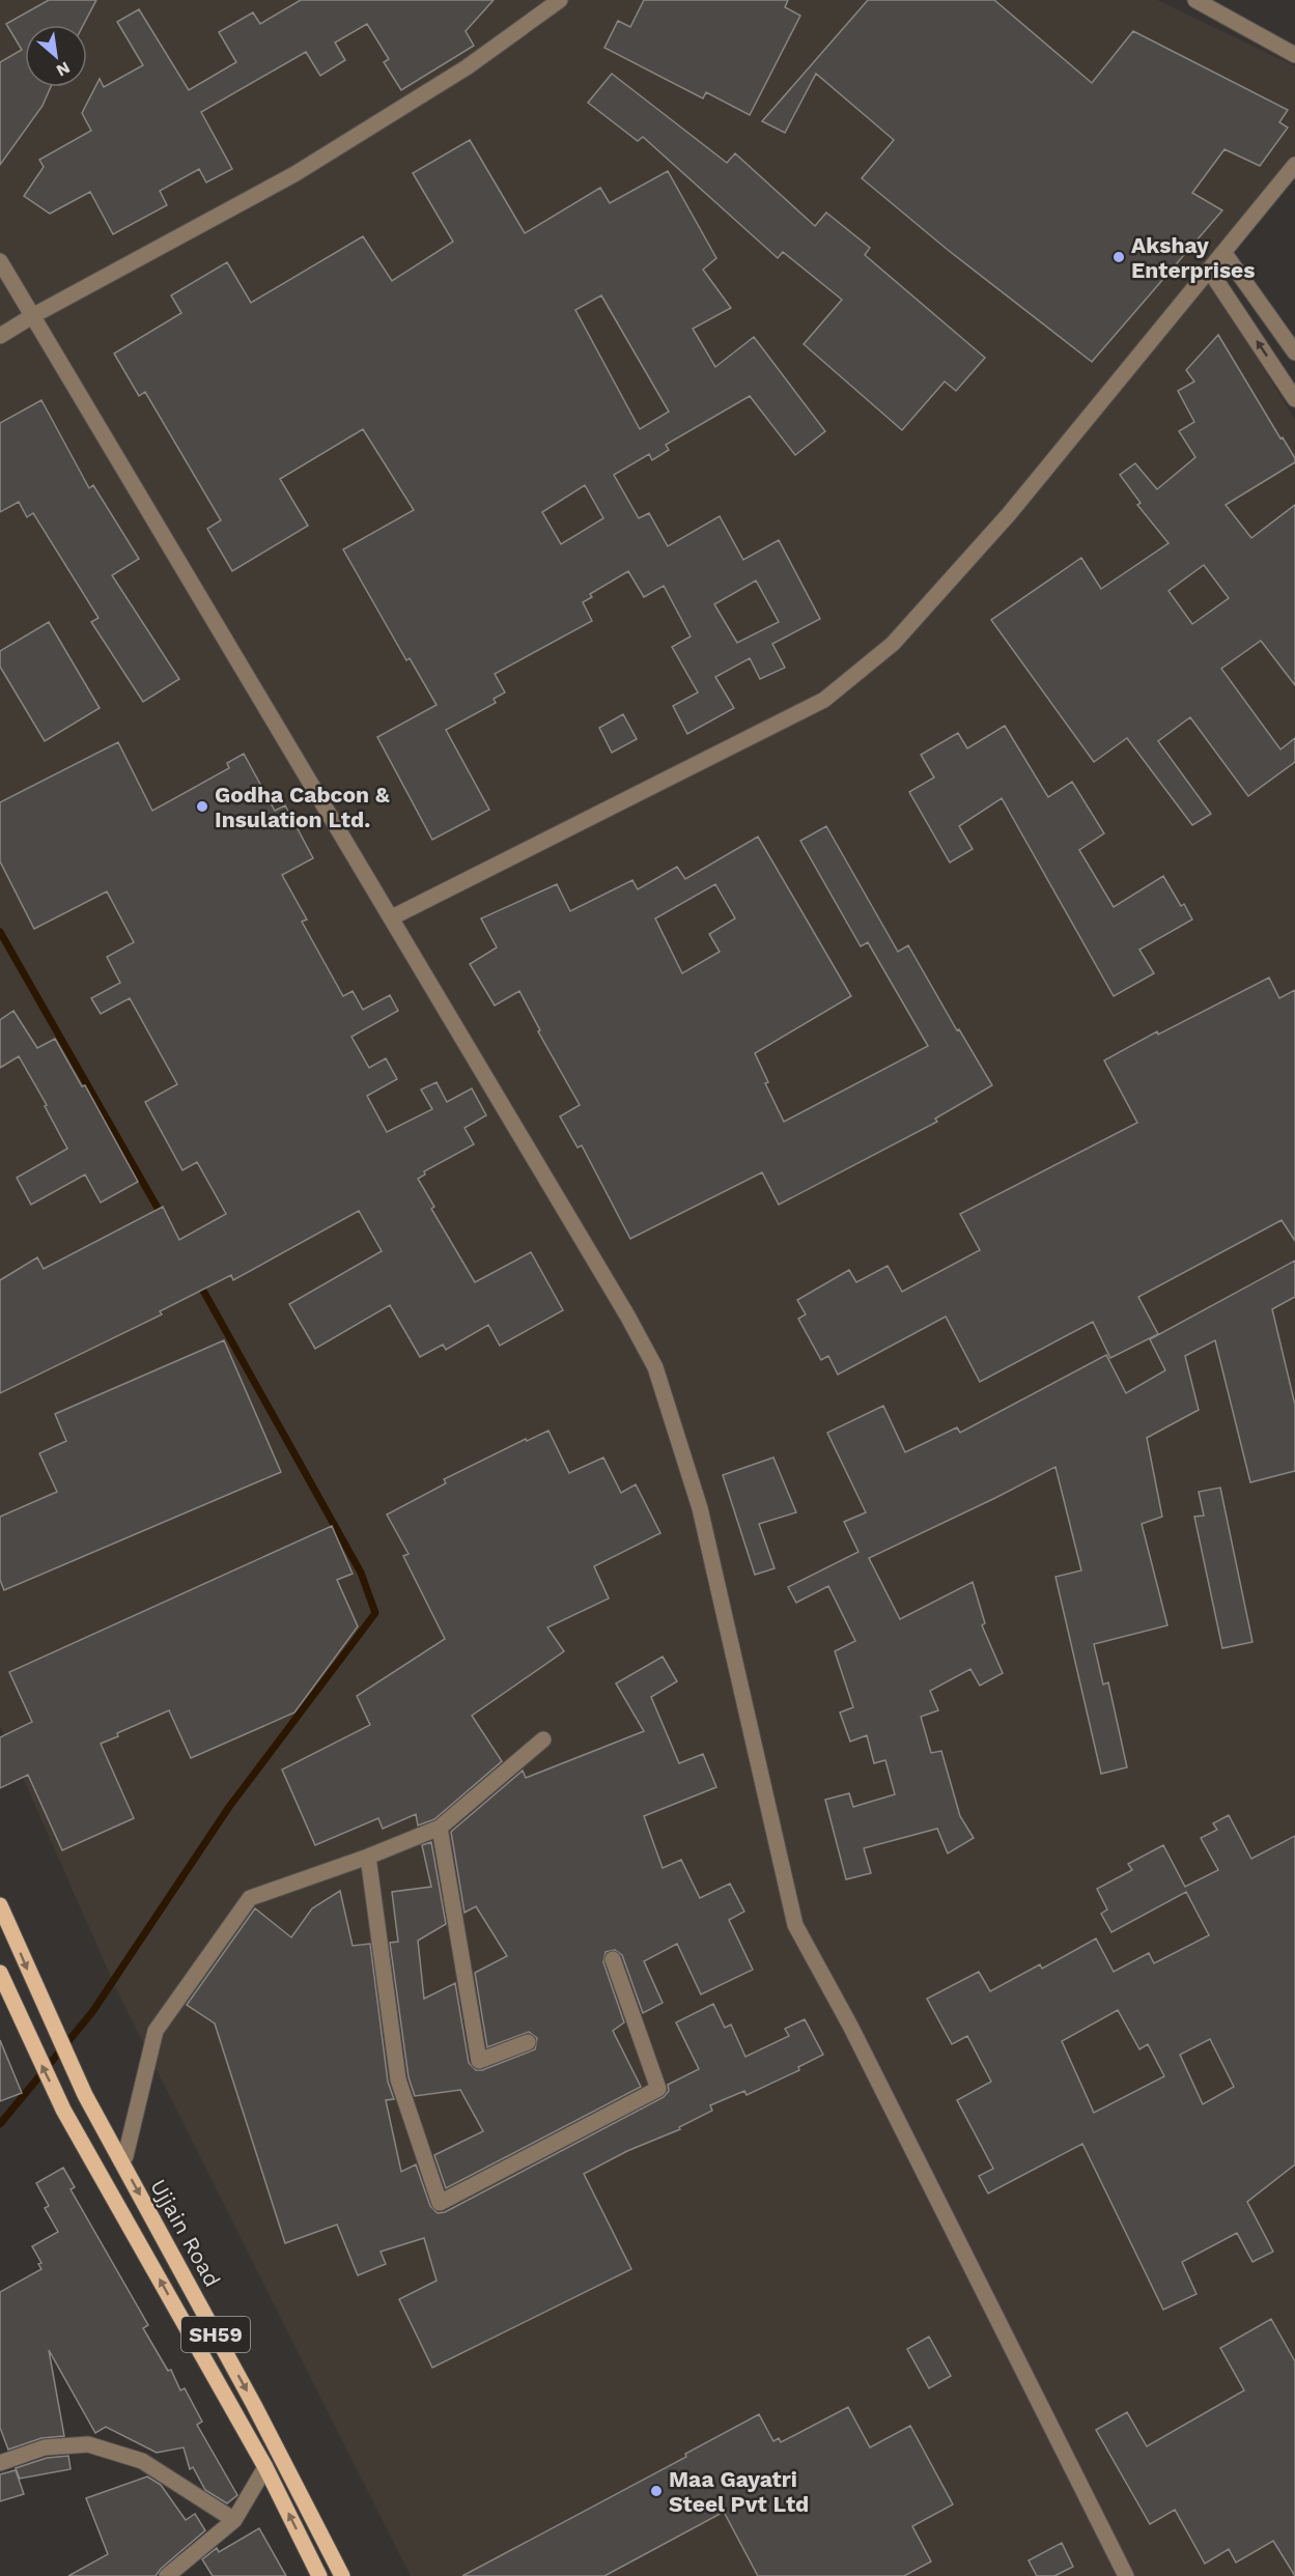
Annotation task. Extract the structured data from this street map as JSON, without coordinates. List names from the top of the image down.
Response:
{
  "streets": {
    "main road": ["Ujjain Road", "SH59"]
  },
  "places": ["Akshay Enterprises", "Godha Cabcon & Insulation Ltd.", "Maa Gayatri Steel Pvt Ltd"],
  "north": "bottom right"
}
